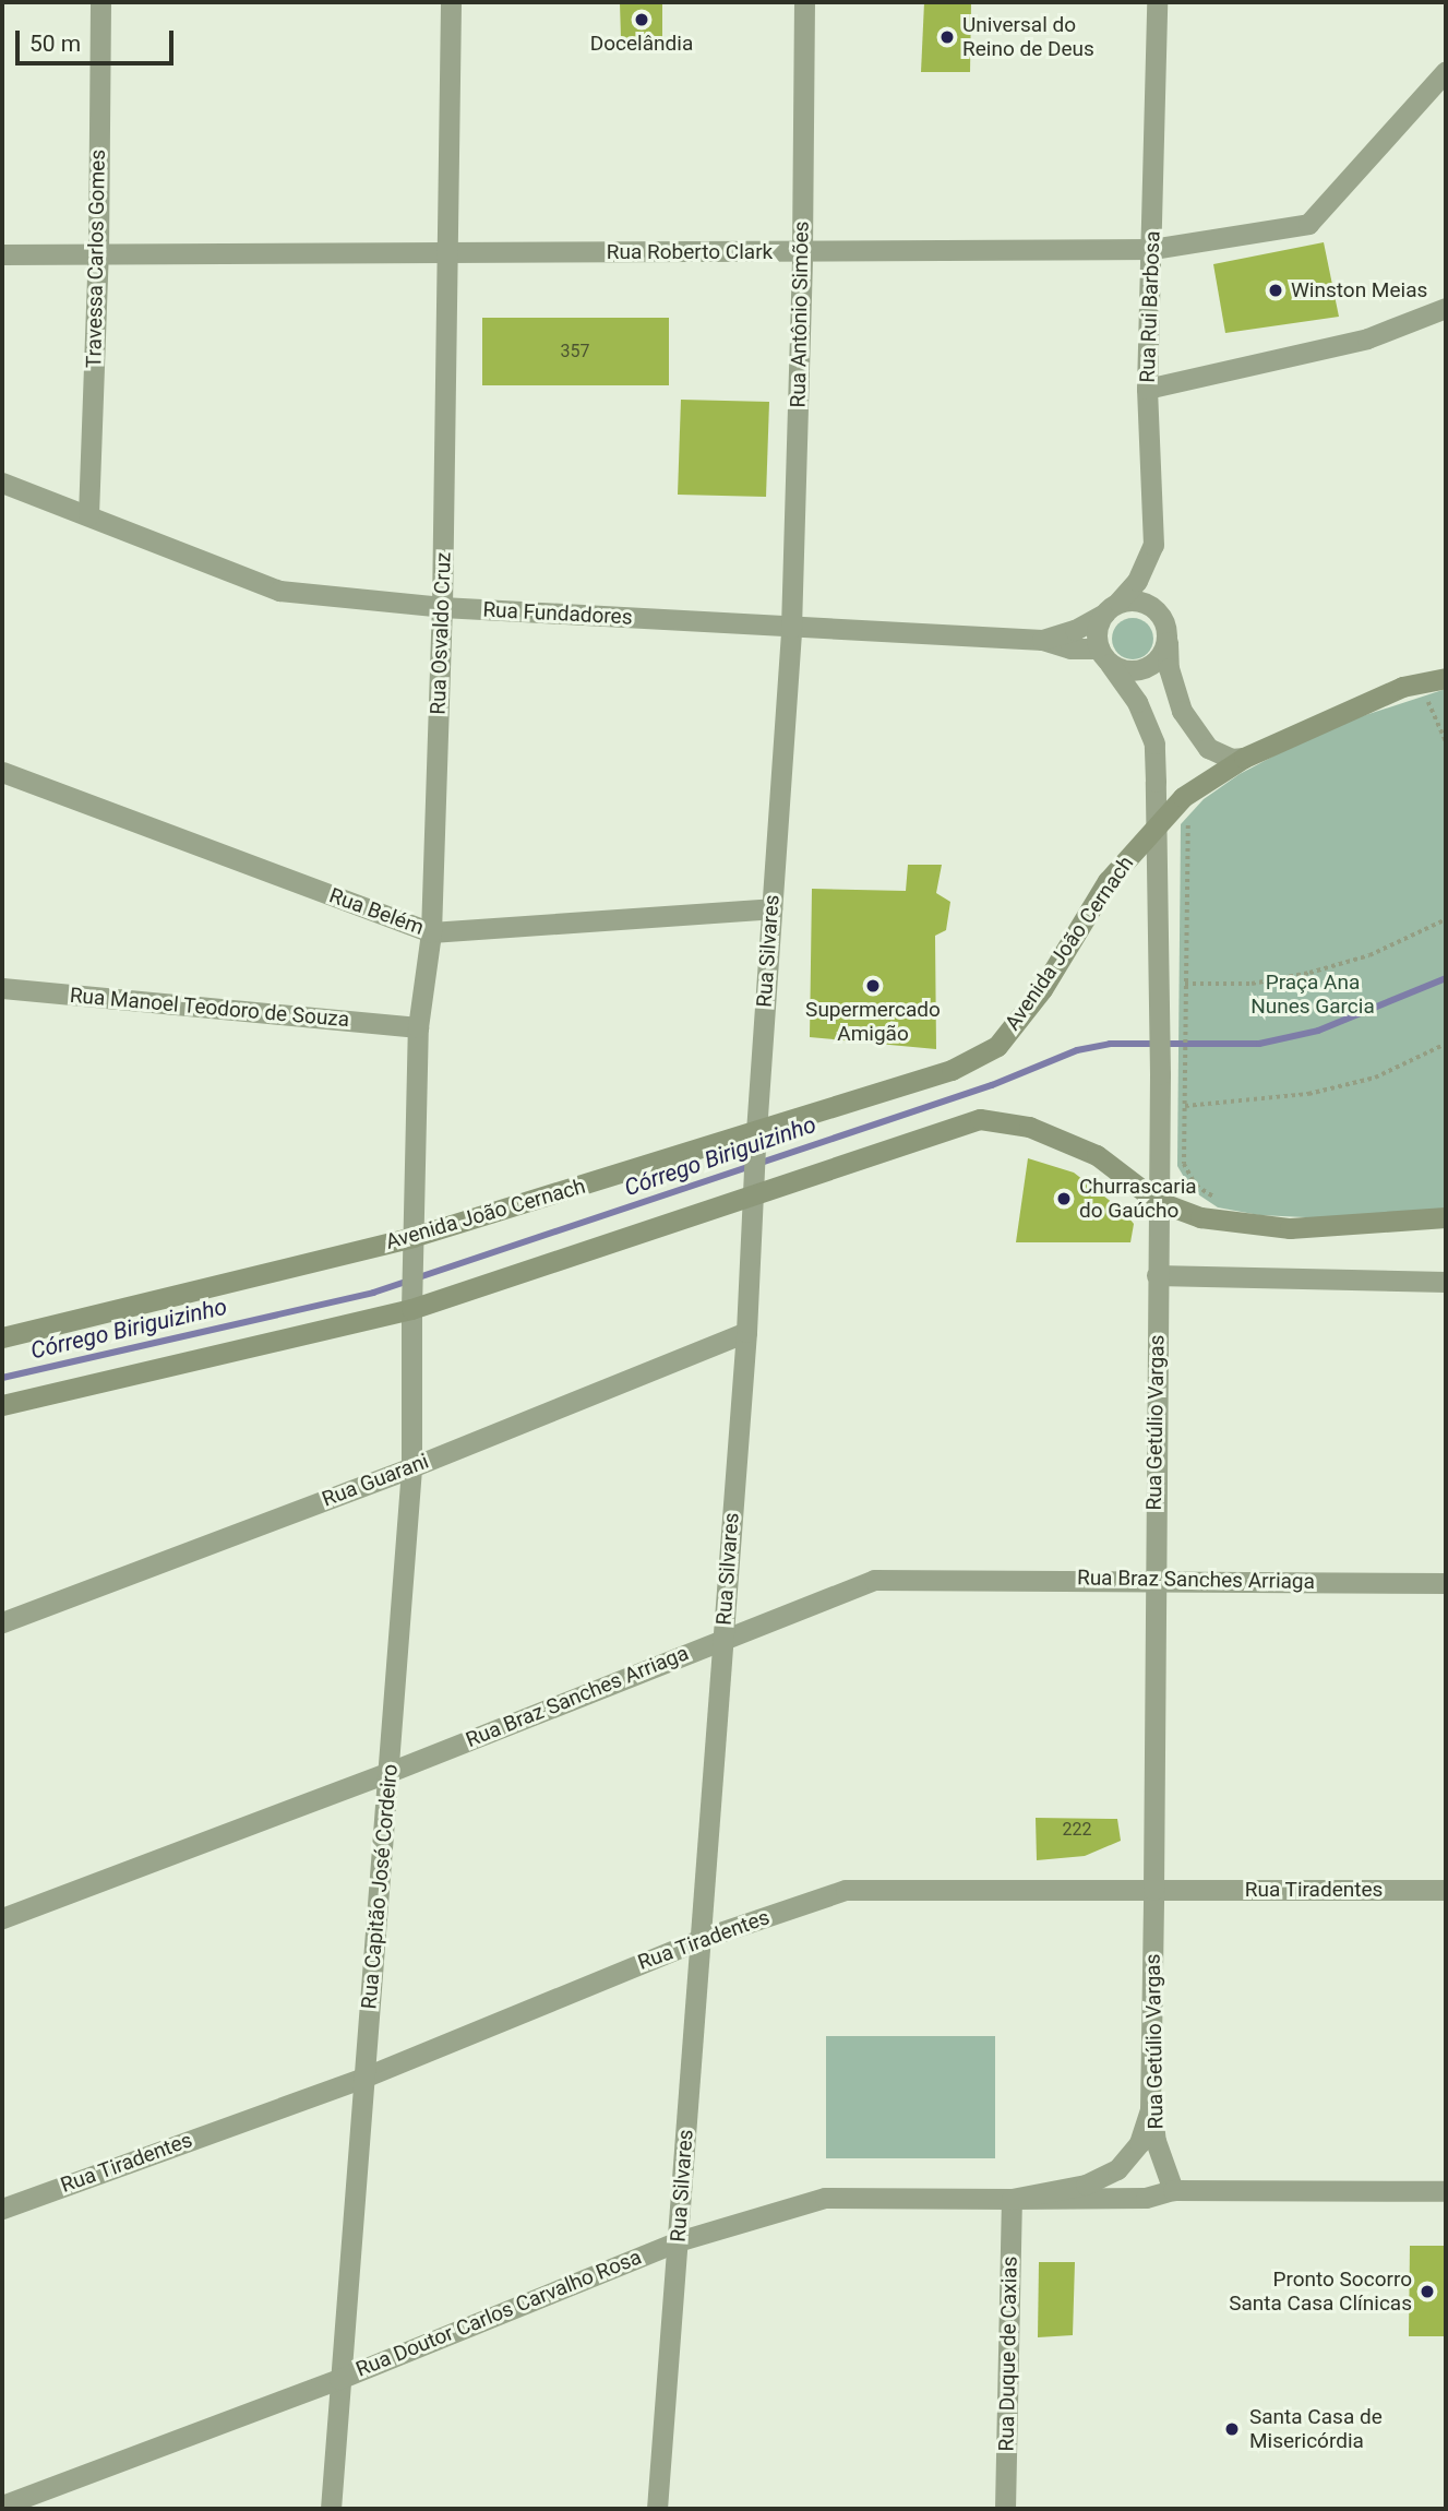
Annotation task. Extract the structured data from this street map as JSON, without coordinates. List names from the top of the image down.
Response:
{
  "streets": {
    "main road": ["Avenida João Cernach"],
    "street": [
      "Rua Roberto Clark",
      "Travessa Carlos Gomes",
      "Rua Rui Barbosa",
      "Rua Antônio Simões",
      "Rua Fundadores",
      "Rua Osvaldo Cruz",
      "Rua Belém",
      "Rua Silvares",
      "Rua Manoel Teodoro de Souza",
      "Rua Getúlio Vargas",
      "Rua Guarani",
      "Rua Braz Sanches Arriaga",
      "Rua Capitão José Cordeiro",
      "Rua Tiradentes",
      "Rua Doutor Carlos Carvalho Rosa",
      "Rua Duque de Caxias"
    ]
  },
  "crossings": [
    ["Rua Roberto Clark", "Travessa Carlos Gomes"],
    ["Rua Roberto Clark", "Rua Rui Barbosa"],
    ["Rua Roberto Clark", "Rua Antônio Simões"],
    ["Rua Roberto Clark", "Rua Osvaldo Cruz"],
    ["Travessa Carlos Gomes", "Rua Fundadores"],
    ["Rua Rui Barbosa", "Rua Fundadores"],
    ["Rua Rui Barbosa", "Rua Getúlio Vargas"],
    ["Rua Antônio Simões", "Rua Fundadores"],
    ["Rua Antônio Simões", "Rua Silvares"],
    ["Rua Fundadores", "Rua Osvaldo Cruz"],
    ["Rua Fundadores", "Rua Silvares"],
    ["Rua Fundadores", "Rua Getúlio Vargas"],
    ["Rua Osvaldo Cruz", "Rua Belém"],
    ["Rua Osvaldo Cruz", "Avenida João Cernach"],
    ["Rua Osvaldo Cruz", "Rua Manoel Teodoro de Souza"],
    ["Rua Osvaldo Cruz", "Rua Capitão José Cordeiro"],
    ["Rua Belém", "Rua Silvares"],
    ["Avenida João Cernach", "Rua Silvares"],
    ["Avenida João Cernach", "Rua Getúlio Vargas"],
    ["Rua Silvares", "Rua Guarani"],
    ["Rua Silvares", "Rua Braz Sanches Arriaga"],
    ["Rua Silvares", "Rua Tiradentes"],
    ["Rua Silvares", "Rua Doutor Carlos Carvalho Rosa"],
    ["Rua Getúlio Vargas", "Rua Braz Sanches Arriaga"],
    ["Rua Getúlio Vargas", "Rua Tiradentes"],
    ["Rua Guarani", "Rua Capitão José Cordeiro"],
    ["Rua Braz Sanches Arriaga", "Rua Capitão José Cordeiro"],
    ["Rua Capitão José Cordeiro", "Rua Tiradentes"],
    ["Rua Capitão José Cordeiro", "Rua Doutor Carlos Carvalho Rosa"],
    ["Rua Doutor Carlos Carvalho Rosa", "Rua Duque de Caxias"]
  ],
  "water": ["Córrego Biriguizinho"],
  "parks": ["Praça Ana Nunes Garcia"],
  "places": [
    "Docelândia",
    "Universal do Reino de Deus",
    "Winston Meias",
    "Supermercado Amigão",
    "Churrascaria do Gaúcho",
    "Pronto Socorro Santa Casa Clínicas",
    "Santa Casa de Misericórdia"
  ],
  "house_numbers": ["357", "222"],
  "scale_bar": "50 m"
}
